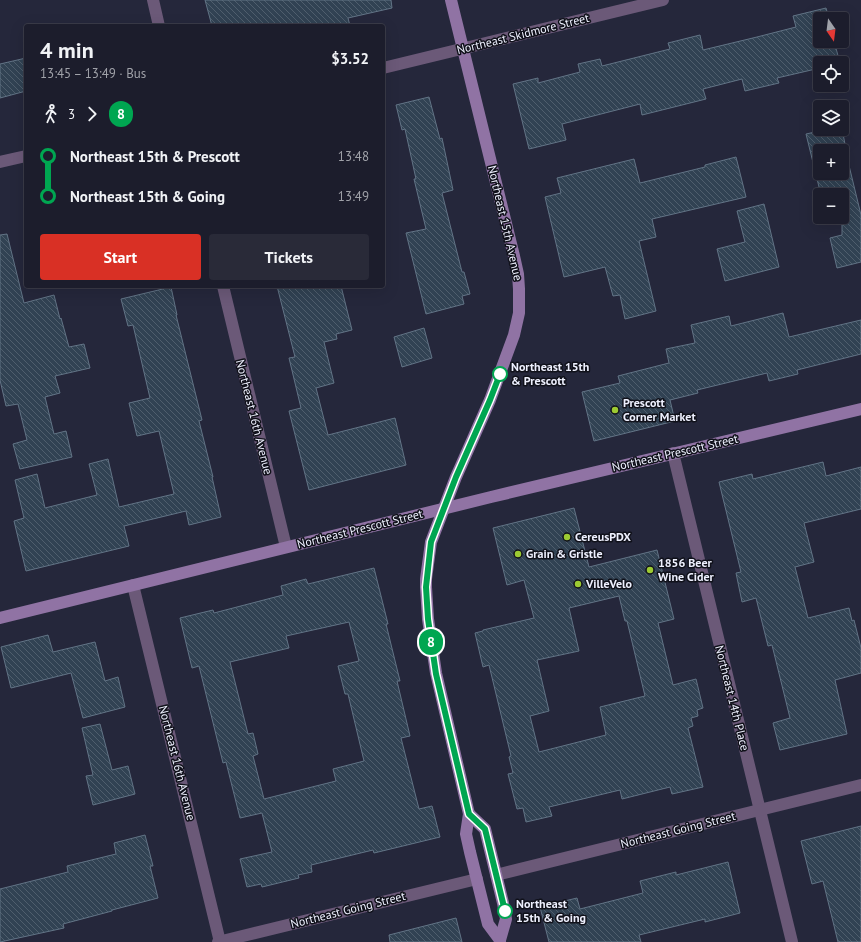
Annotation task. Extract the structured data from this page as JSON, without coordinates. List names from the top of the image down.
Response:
{
  "streets": {
    "street": [
      "Northeast Skidmore Street",
      "Northeast 15th Avenue",
      "Northeast 16th Avenue",
      "Northeast Prescott Street",
      "Northeast 14th Place",
      "Northeast Going Street"
    ]
  },
  "crossings": [
    ["Northeast Skidmore Street", "Northeast 15th Avenue"],
    ["Northeast 15th Avenue", "Northeast Prescott Street"],
    ["Northeast 15th Avenue", "Northeast Going Street"],
    ["Northeast 16th Avenue", "Northeast Prescott Street"],
    ["Northeast 16th Avenue", "Northeast Going Street"],
    ["Northeast Prescott Street", "Northeast 14th Place"],
    ["Northeast 14th Place", "Northeast Going Street"]
  ],
  "places": [
    "Northeast 15th & Prescott",
    "Prescott Corner Market",
    "CereusPDX",
    "Grain & Gristle",
    "1856 Beer Wine Cider",
    "VilleVelo",
    "Northeast 15th & Going"
  ],
  "lines": ["bus line 8"],
  "north": "bottom",
  "page": {
    "on_map": "8",
    "map_buttons": ["+", "−"],
    "heading": ["4 min", "13:45 – 13:49 · Bus", "$3.52"],
    "legs": ["3", "8"],
    "list": [
      {
        "name": "Northeast 15th & Prescott",
        "value": "13:48"
      },
      {
        "name": "Northeast 15th & Going",
        "value": "13:49"
      }
    ],
    "buttons": ["Start", "Tickets"]
  }
}
